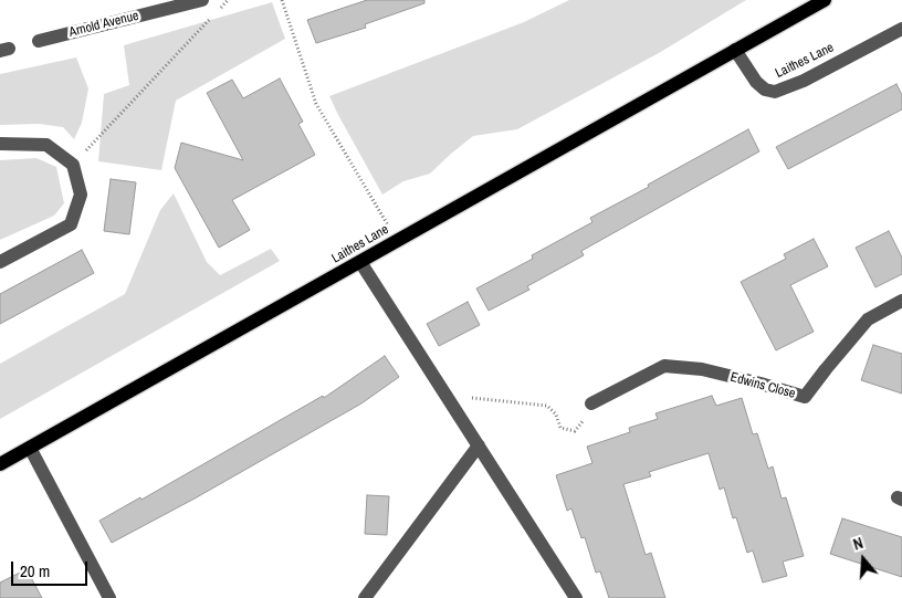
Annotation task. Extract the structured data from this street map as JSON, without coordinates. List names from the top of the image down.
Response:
{
  "streets": {
    "main road": ["Laithes Lane"],
    "street": ["Arnold Avenue", "Edwins Close"]
  },
  "scale_bar": "20 m",
  "north": "top"
}
